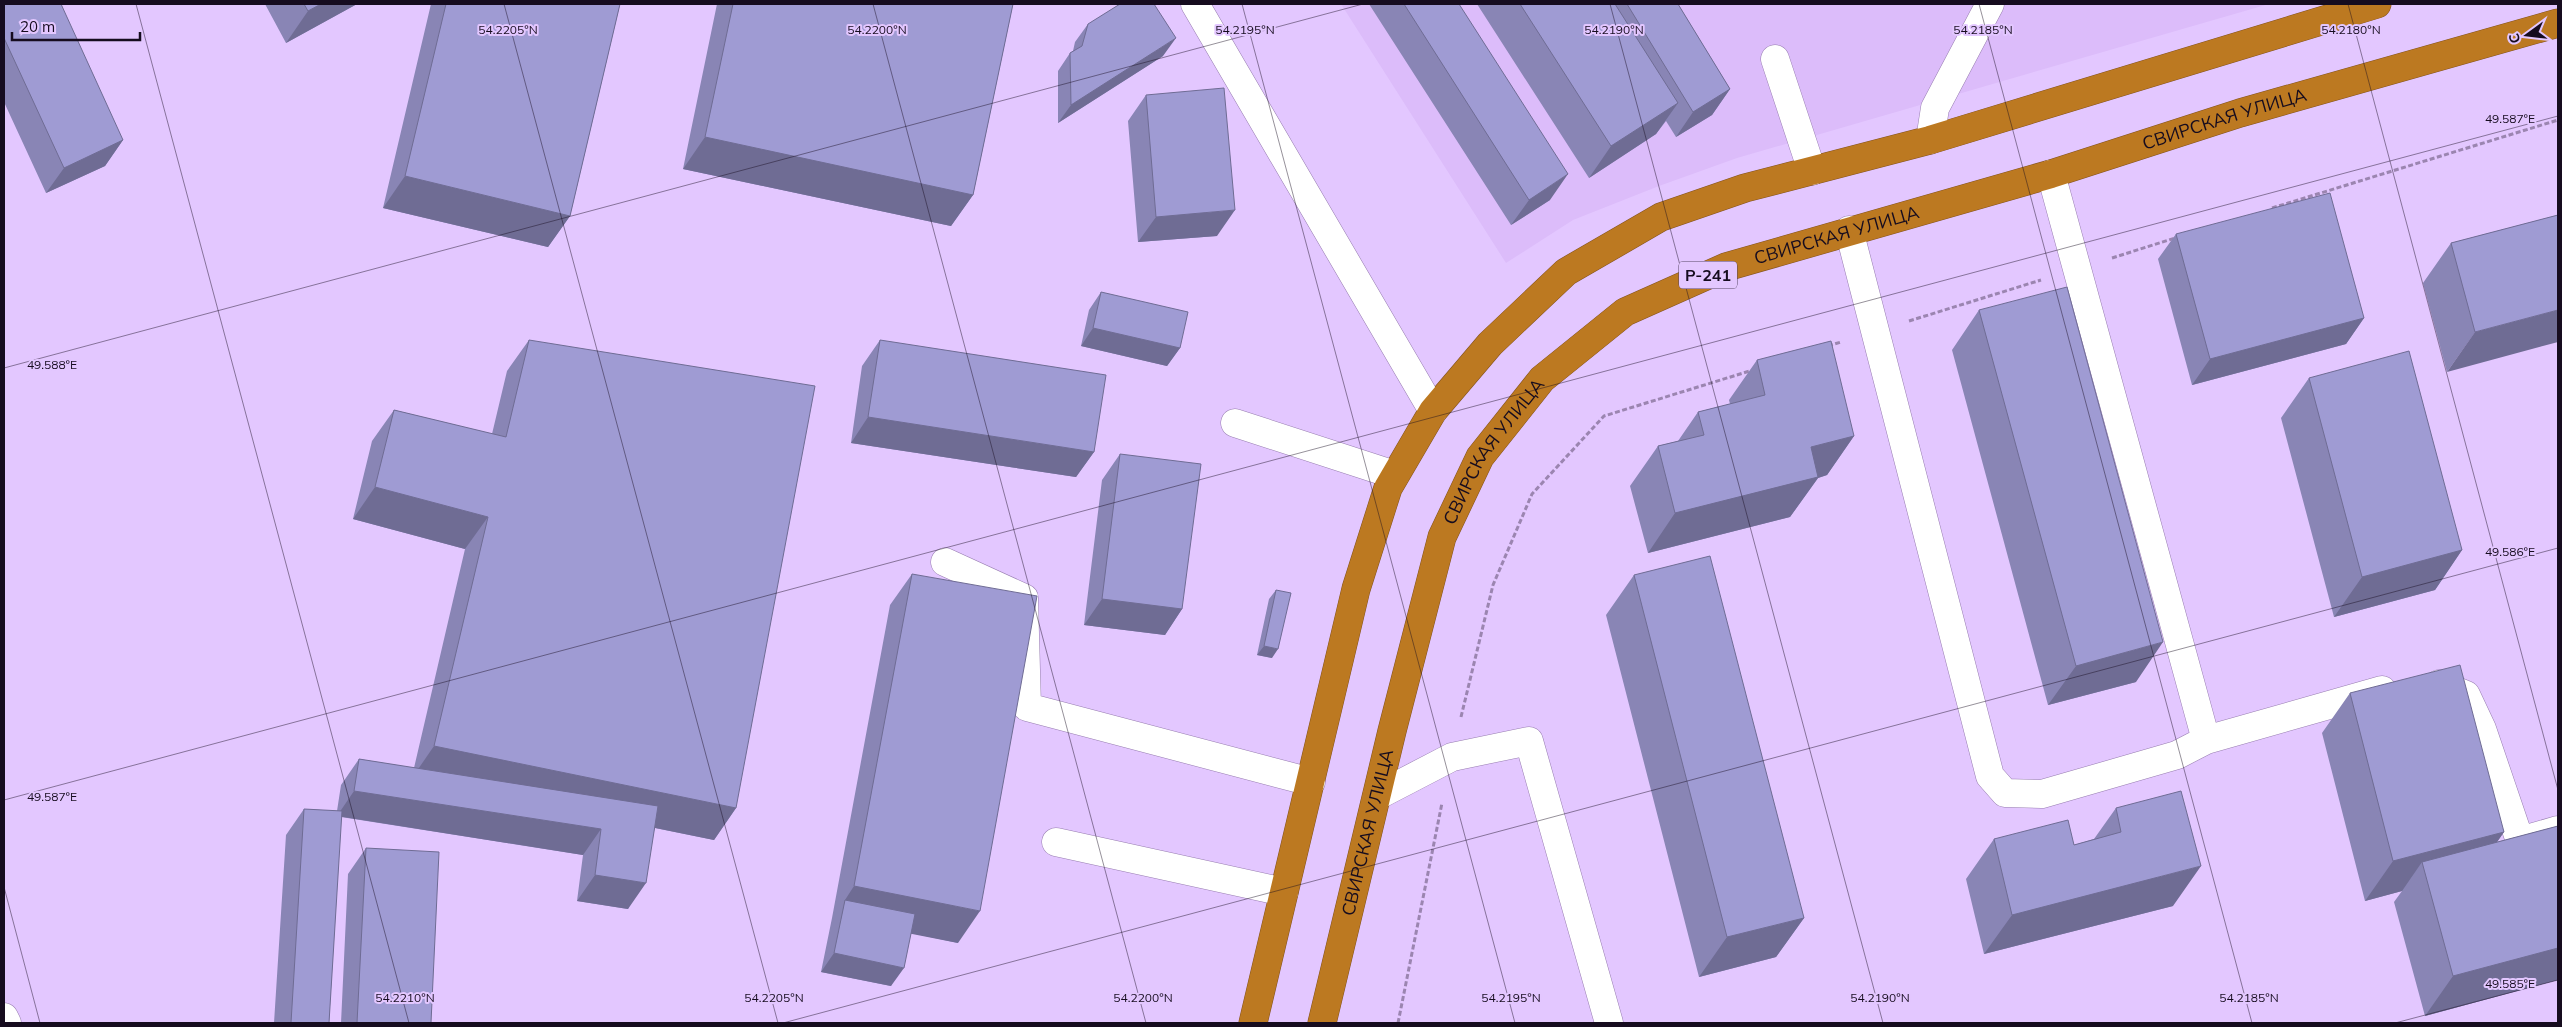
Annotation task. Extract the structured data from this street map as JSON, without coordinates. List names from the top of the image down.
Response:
{
  "streets": {
    "highway": ["СВИРСКАЯ УЛИЦА", "Р-241"]
  },
  "scale_bar": "20 m",
  "north": "left",
  "coordinates": [
    "54.2205°N",
    "54.2200°N",
    "54.2195°N",
    "54.2190°N",
    "54.2185°N",
    "54.2180°N",
    "49.587°E",
    "49.588°E",
    "49.586°E",
    "49.585°E",
    "54.2210°N"
  ]
}
